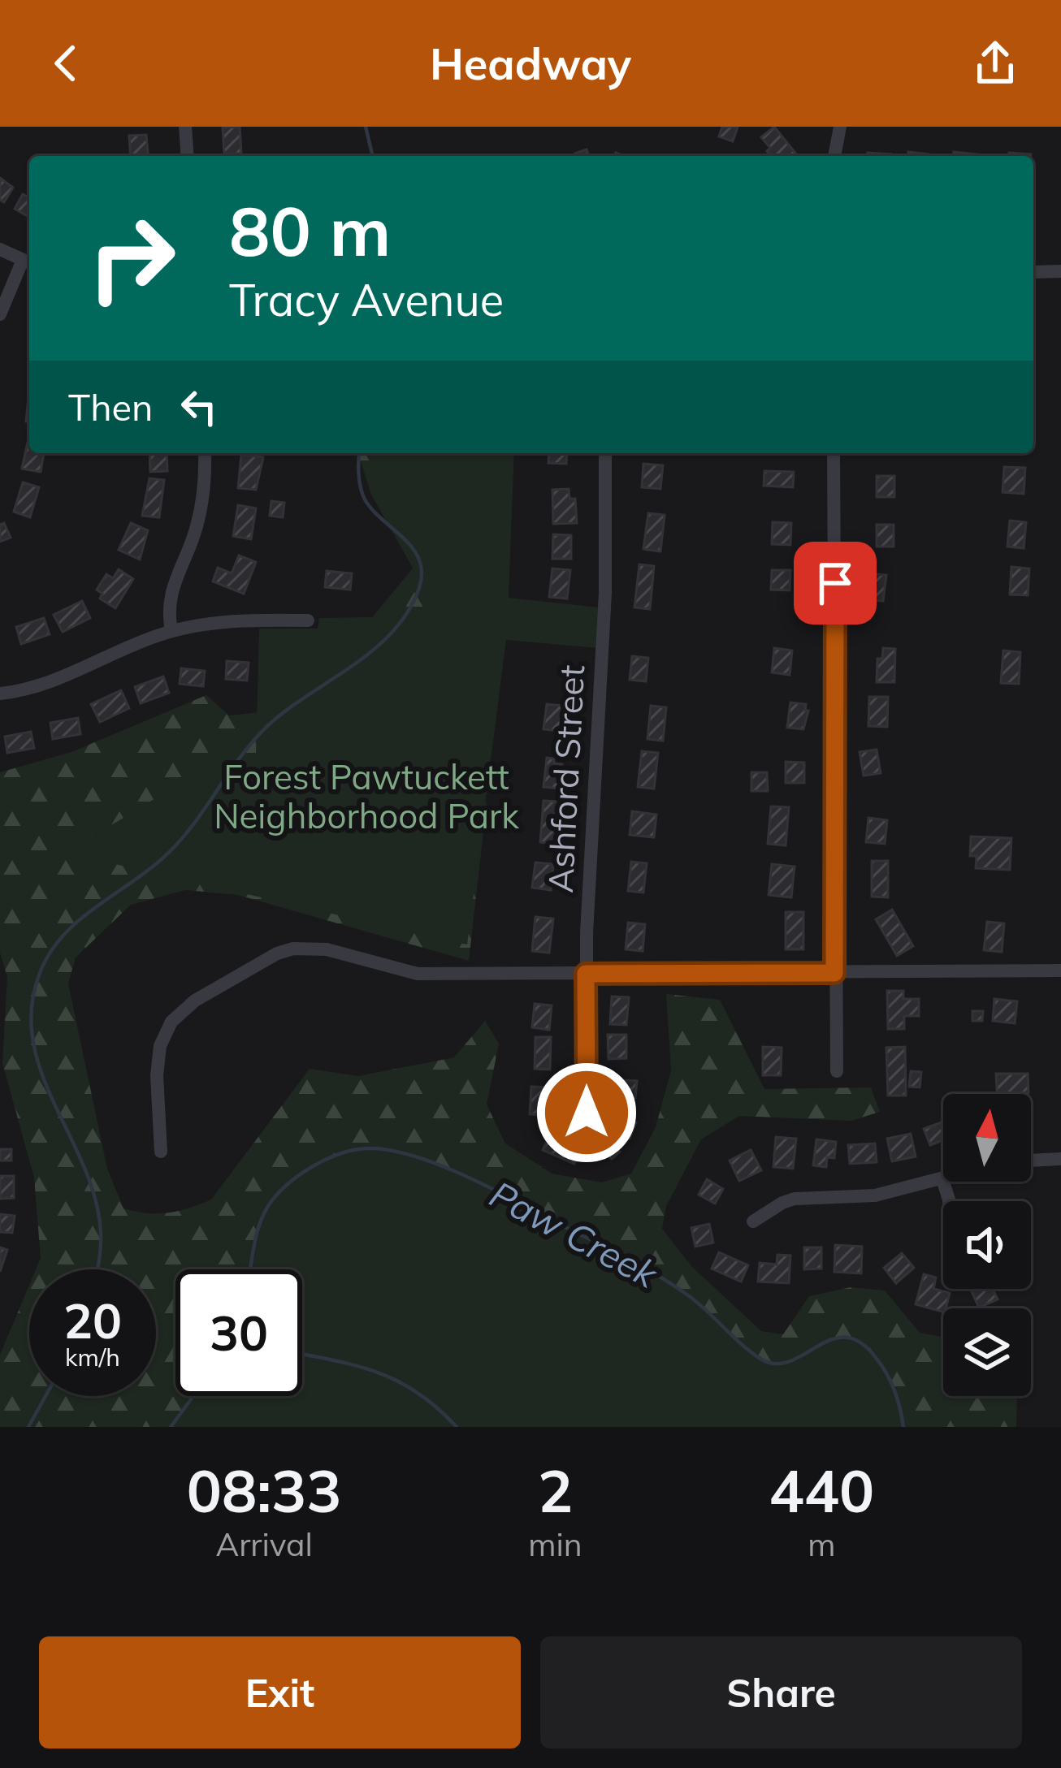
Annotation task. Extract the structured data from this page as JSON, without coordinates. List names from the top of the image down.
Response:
{
  "streets": {
    "street": ["Ashford Street"]
  },
  "water": ["Paw Creek"],
  "parks": ["Forest Pawtuckett Neighborhood Park"],
  "north": "top",
  "page": {
    "header": "Headway",
    "turn": ["80 m", "Tracy Avenue"],
    "then": "Then",
    "speed": "20 km/h",
    "limit": "30",
    "eta": [
      "08:33",
      "Arrival",
      "2",
      "min",
      "440",
      "m"
    ],
    "buttons": ["Exit", "Share"]
  }
}
